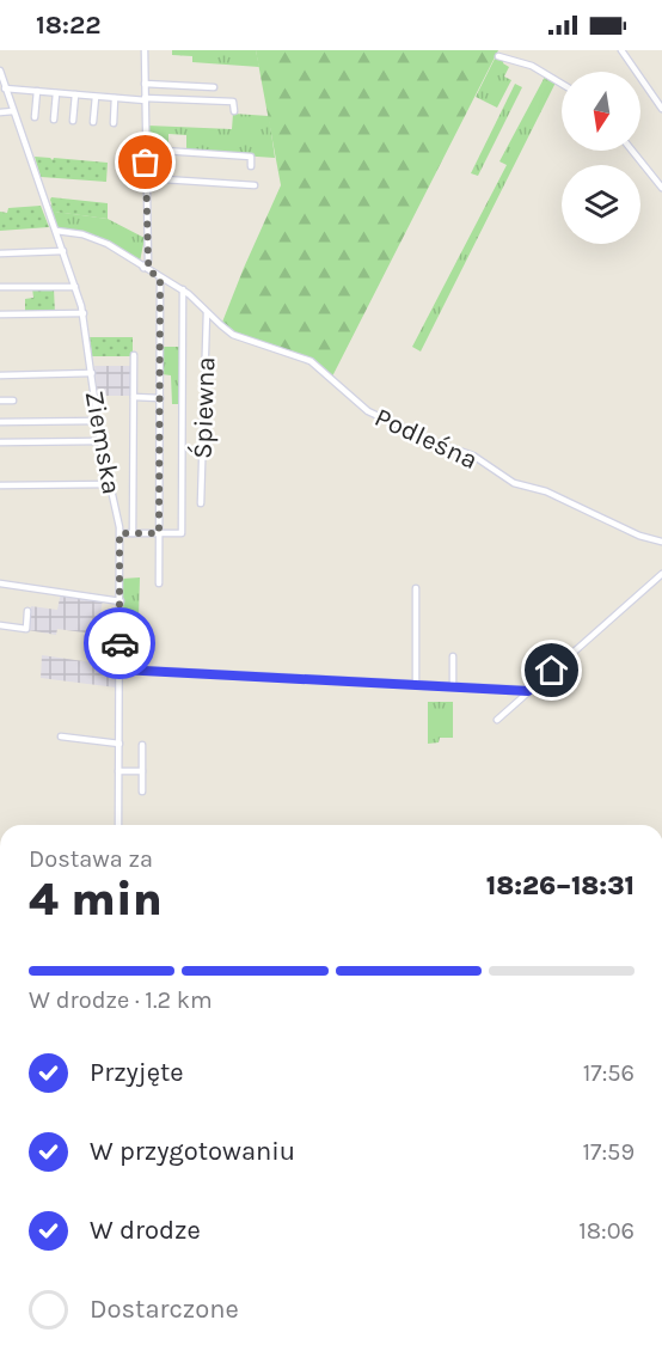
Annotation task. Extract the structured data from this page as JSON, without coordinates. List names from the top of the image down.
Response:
{
  "streets": {
    "street": ["Śpiewna", "Podleśna", "Ziemska"]
  },
  "crossings": [
    ["Śpiewna", "Podleśna"],
    ["Podleśna", "Ziemska"]
  ],
  "north": "bottom",
  "page": {
    "status": "18:22",
    "heading": ["4 min", "Dostawa za", "18:26–18:31"],
    "bar": "W drodze · 1.2 km",
    "list": [
      ["Przyjęte", "17:56"],
      ["W przygotowaniu", "17:59"],
      ["W drodze", "18:06"],
      "Dostarczone"
    ]
  }
}
